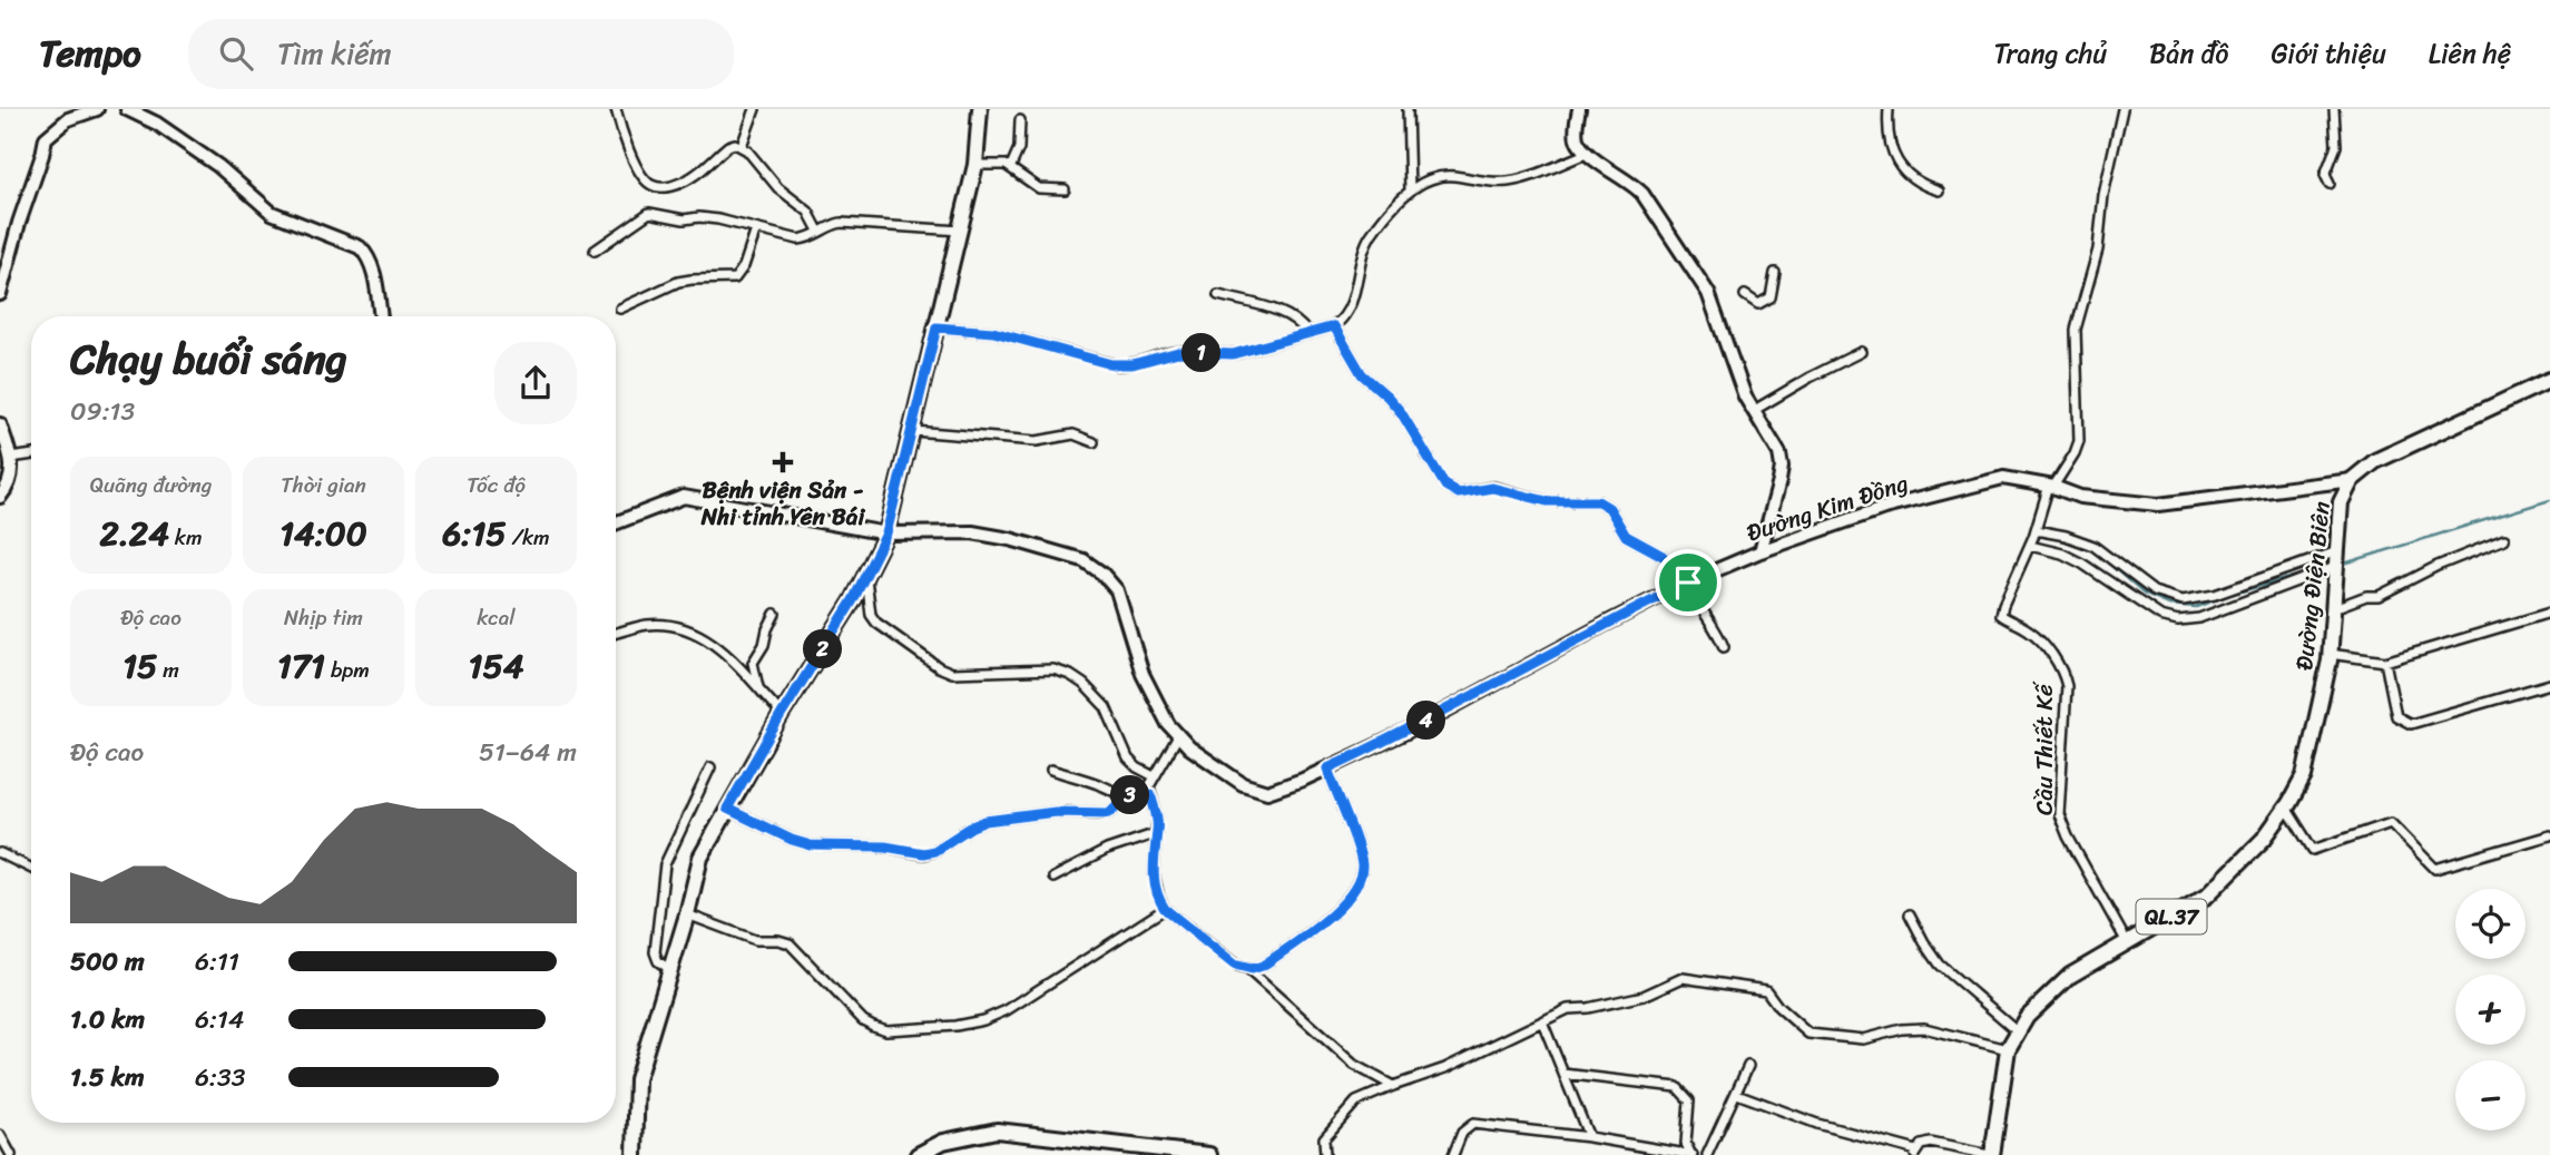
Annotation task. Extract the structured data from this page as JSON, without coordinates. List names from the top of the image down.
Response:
{
  "streets": {
    "main road": ["Đường Điện Biên", "QL.37"],
    "street": ["Đường Kim Đồng", "Cầu Thiết Kế"]
  },
  "crossings": [
    ["Đường Kim Đồng", "Đường Điện Biên"],
    ["Đường Kim Đồng", "Cầu Thiết Kế"],
    ["Đường Điện Biên", "Cầu Thiết Kế"]
  ],
  "places": {
    "health": ["Bệnh viện Sản - Nhi tỉnh Yên Bái"]
  },
  "page": {
    "header": "Tempo",
    "search": "Tìm kiếm",
    "nav": [
      "Trang chủ",
      "Bản đồ",
      "Giới thiệu",
      "Liên hệ"
    ],
    "heading": ["Chạy buổi sáng", "09:13"],
    "pins": [
      "1",
      "2",
      "4",
      "3"
    ],
    "stats": [
      ["Quãng đường", "2.24 km"],
      ["Thời gian", "14:00"],
      ["Tốc độ", "6:15 /km"],
      ["Độ cao", "15 m"],
      ["Nhịp tim", "171 bpm"],
      ["kcal", "154"]
    ],
    "chart": ["Độ cao", "51–64 m"],
    "map_buttons": ["+", "−"],
    "list": [
      {
        "name": "500 m",
        "note": "6:11"
      },
      {
        "name": "1.0 km",
        "note": "6:14"
      },
      {
        "name": "1.5 km",
        "note": "6:33"
      }
    ]
  }
}
